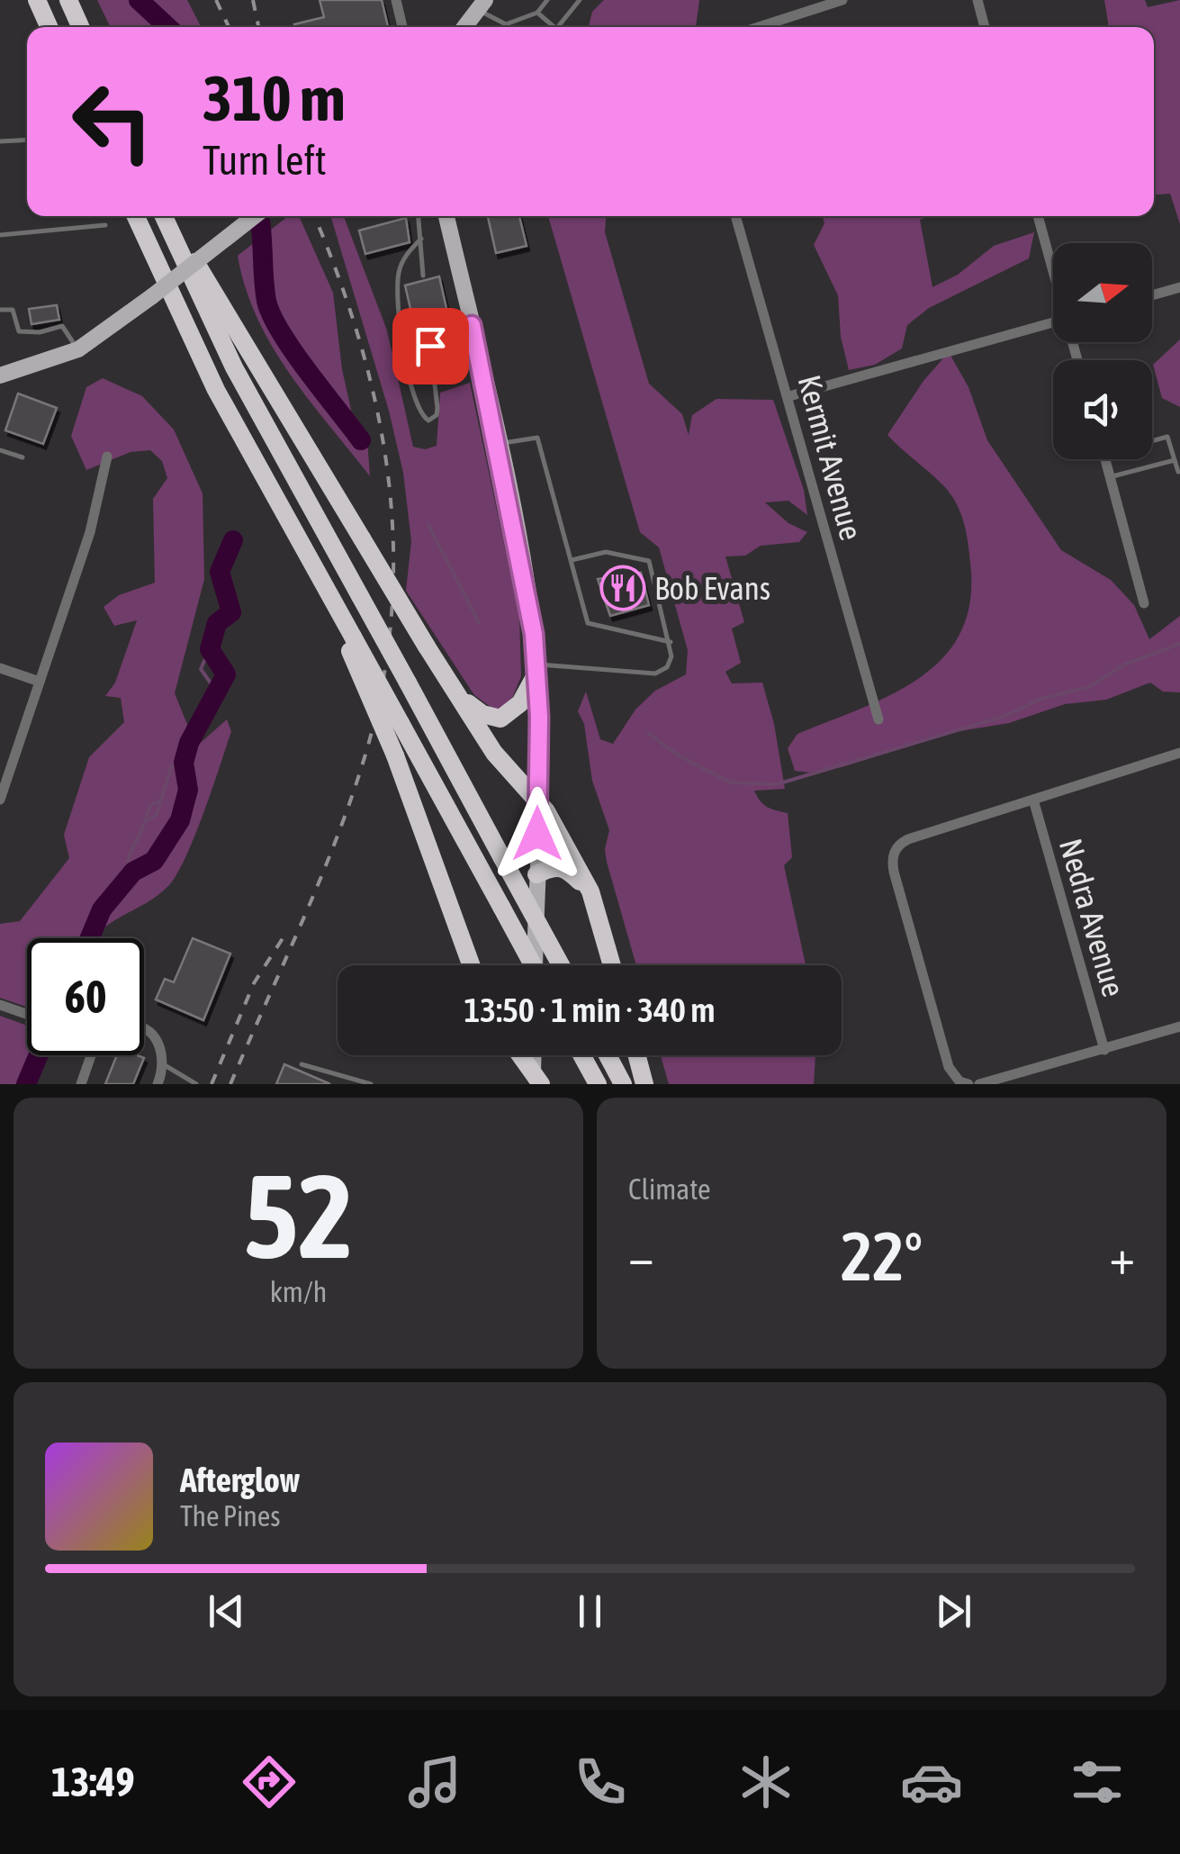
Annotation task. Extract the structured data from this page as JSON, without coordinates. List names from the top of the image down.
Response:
{
  "streets": {
    "street": ["Kermit Avenue", "Nedra Avenue"]
  },
  "places": {
    "restaurant": ["Bob Evans"]
  },
  "north": "right",
  "page": {
    "turn": ["310 m", "Turn left"],
    "limit": "60",
    "trip": "13:50 · 1 min · 340 m",
    "tile": [
      ["52", "km/h"],
      "Climate"
    ],
    "heat": ["−", "22°", "+"],
    "song": ["Afterglow", "The Pines"],
    "tabs": "13:49"
  }
}
